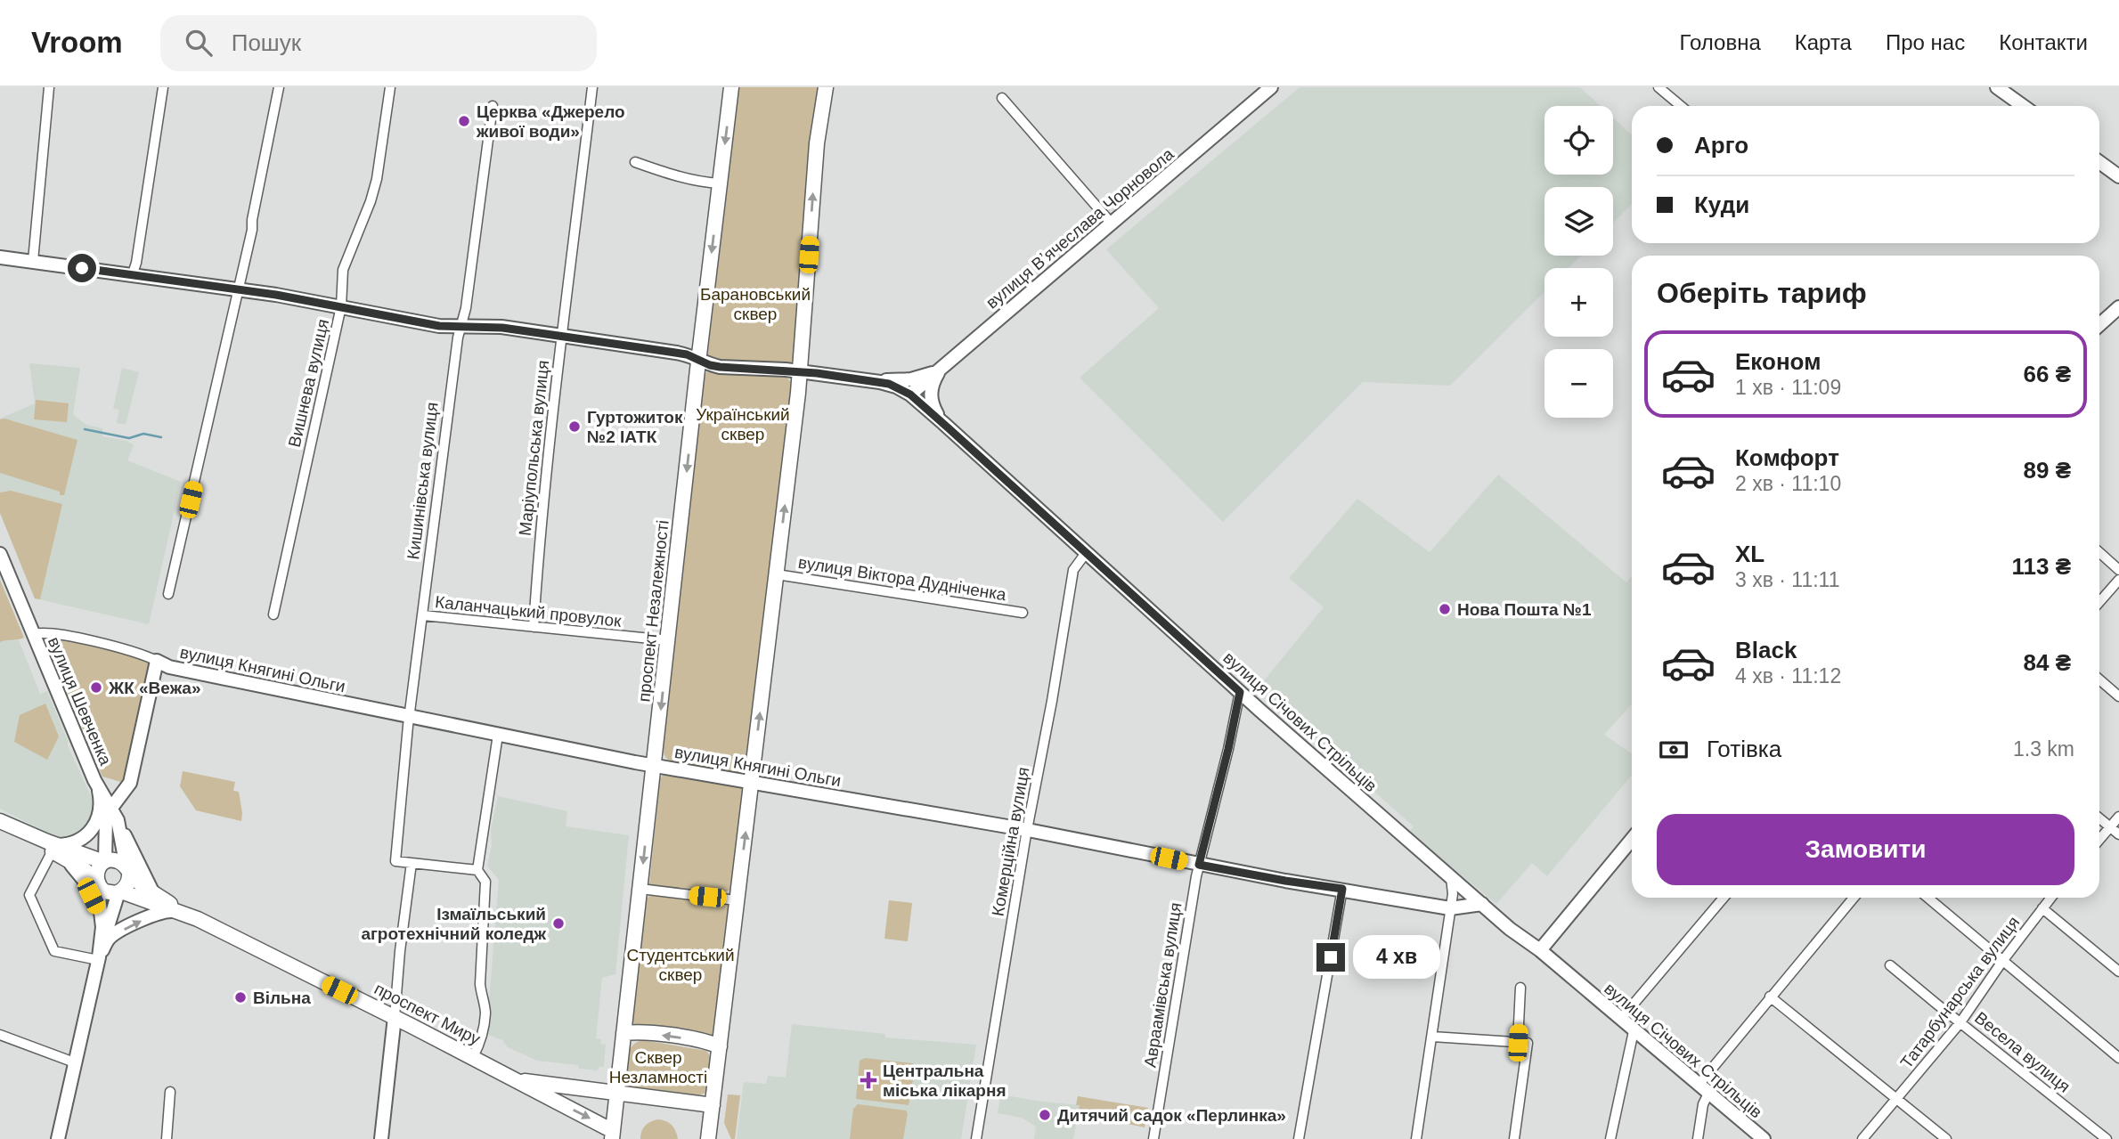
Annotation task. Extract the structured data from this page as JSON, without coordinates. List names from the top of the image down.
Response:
{
  "streets": {
    "main road": ["проспект Незалежності", "проспект Миру"],
    "street": [
      "вулиця Вʼячеслава Чорновола",
      "Вишнева вулиця",
      "Маріупольська вулиця",
      "Кишинівська вулиця",
      "вулиця Віктора Дудніченка",
      "Каланчацький провулок",
      "вулиця Княгині Ольги",
      "вулиця Шевченка",
      "вулиця Січових Стрільців",
      "Комерційна вулиця",
      "Авраамівська вулиця",
      "Татарбунарська вулиця",
      "Весела вулиця"
    ]
  },
  "crossings": [
    ["вулиця Вʼячеслава Чорновола", "вулиця Січових Стрільців"],
    ["Вишнева вулиця", "вулиця Січових Стрільців"],
    ["Маріупольська вулиця", "Каланчацький провулок"],
    ["Маріупольська вулиця", "вулиця Січових Стрільців"],
    ["Кишинівська вулиця", "Каланчацький провулок"],
    ["Кишинівська вулиця", "вулиця Княгині Ольги"],
    ["Кишинівська вулиця", "вулиця Січових Стрільців"],
    ["Каланчацький провулок", "проспект Незалежності"],
    ["проспект Незалежності", "вулиця Княгині Ольги"],
    ["проспект Незалежності", "вулиця Січових Стрільців"],
    ["проспект Незалежності", "проспект Миру"],
    ["вулиця Княгині Ольги", "вулиця Шевченка"],
    ["вулиця Княгині Ольги", "вулиця Січових Стрільців"],
    ["вулиця Княгині Ольги", "Комерційна вулиця"],
    ["вулиця Княгині Ольги", "Авраамівська вулиця"],
    ["вулиця Шевченка", "проспект Миру"],
    ["вулиця Січових Стрільців", "Комерційна вулиця"],
    ["вулиця Січових Стрільців", "Авраамівська вулиця"],
    ["Татарбунарська вулиця", "Весела вулиця"]
  ],
  "parks": [
    "Барановський сквер",
    "Український сквер",
    "Студентський сквер",
    "Сквер Незламності"
  ],
  "places": {
    "other": [
      "Церква «Джерело живої води»",
      "Гуртожиток №2 ІАТК",
      "Нова Пошта №1",
      "ЖК «Вежа»",
      "Ізмаїльський агротехнічний коледж",
      "Вільна",
      "Дитячий садок «Перлинка»"
    ],
    "health": ["Центральна міська лікарня"]
  },
  "page": {
    "header": "Vroom",
    "search": "Пошук",
    "nav": [
      "Головна",
      "Карта",
      "Про нас",
      "Контакти"
    ],
    "map_buttons": ["+", "−"],
    "banner": ["Арго", "Куди"],
    "heading": "Оберіть тариф",
    "list": [
      {
        "name": "Економ",
        "note": "1 хв · 11:09",
        "value": "66 ₴"
      },
      {
        "name": "Комфорт",
        "note": "2 хв · 11:10",
        "value": "89 ₴"
      },
      {
        "name": "XL",
        "note": "3 хв · 11:11",
        "value": "113 ₴"
      },
      {
        "name": "Black",
        "note": "4 хв · 11:12",
        "value": "84 ₴"
      }
    ],
    "pay": ["Готівка", "1.3 km"],
    "buttons": "Замовити",
    "bubble": "4 хв"
  }
}
